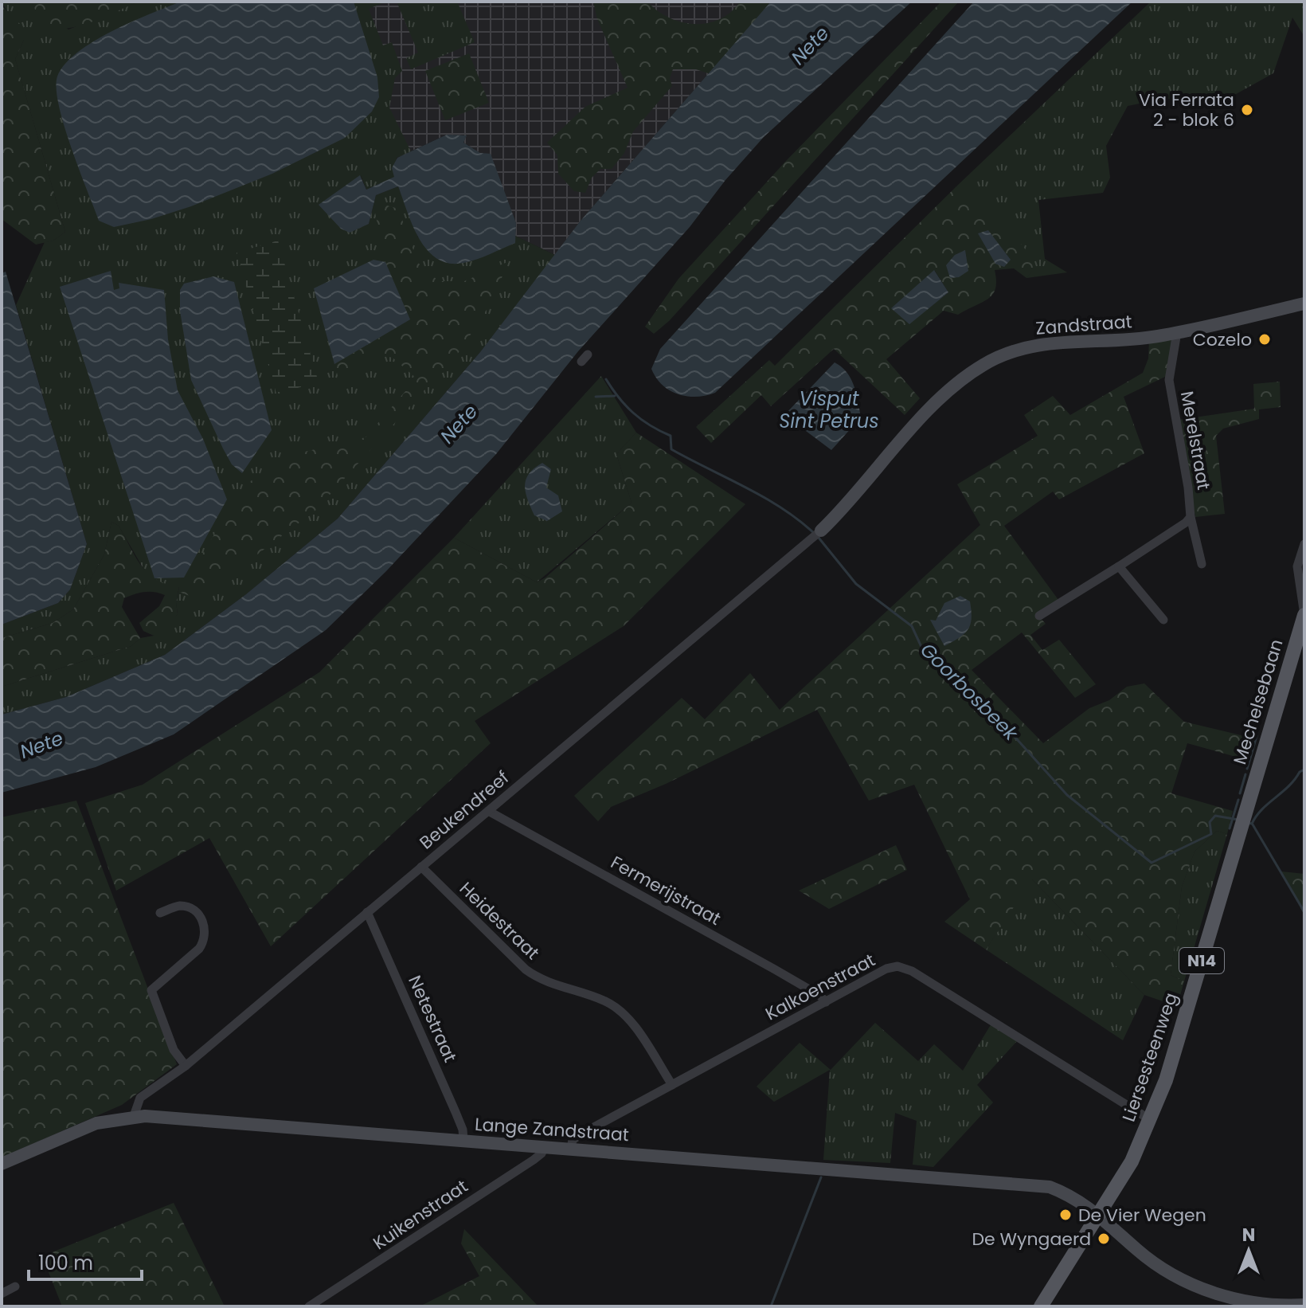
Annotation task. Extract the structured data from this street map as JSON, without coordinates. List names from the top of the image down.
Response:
{
  "streets": {
    "main road": ["Mechelsebaan", "N14", "Liersesteenweg"],
    "street": [
      "Zandstraat",
      "Merelstraat",
      "Beukendreef",
      "Fermerijstraat",
      "Heidestraat",
      "Kalkoenstraat",
      "Netestraat",
      "Lange Zandstraat",
      "Kuikenstraat"
    ]
  },
  "crossings": [
    ["Zandstraat", "Merelstraat"],
    ["Zandstraat", "Beukendreef"],
    ["Mechelsebaan", "Liersesteenweg"],
    ["Beukendreef", "Fermerijstraat"],
    ["Beukendreef", "Heidestraat"],
    ["Beukendreef", "Netestraat"],
    ["Beukendreef", "Lange Zandstraat"],
    ["Fermerijstraat", "Kalkoenstraat"],
    ["Heidestraat", "Kalkoenstraat"],
    ["Kalkoenstraat", "Liersesteenweg"],
    ["Kalkoenstraat", "Lange Zandstraat"],
    ["Netestraat", "Lange Zandstraat"],
    ["Liersesteenweg", "Lange Zandstraat"],
    ["Lange Zandstraat", "Kuikenstraat"]
  ],
  "water": ["Nete", "Visput Sint Petrus", "Goorbosbeek"],
  "places": [
    "Via Ferrata 2 - blok 6",
    "Cozelo",
    "De Vier Wegen",
    "De Wyngaerd"
  ],
  "scale_bar": "100 m",
  "north": "top"
}
